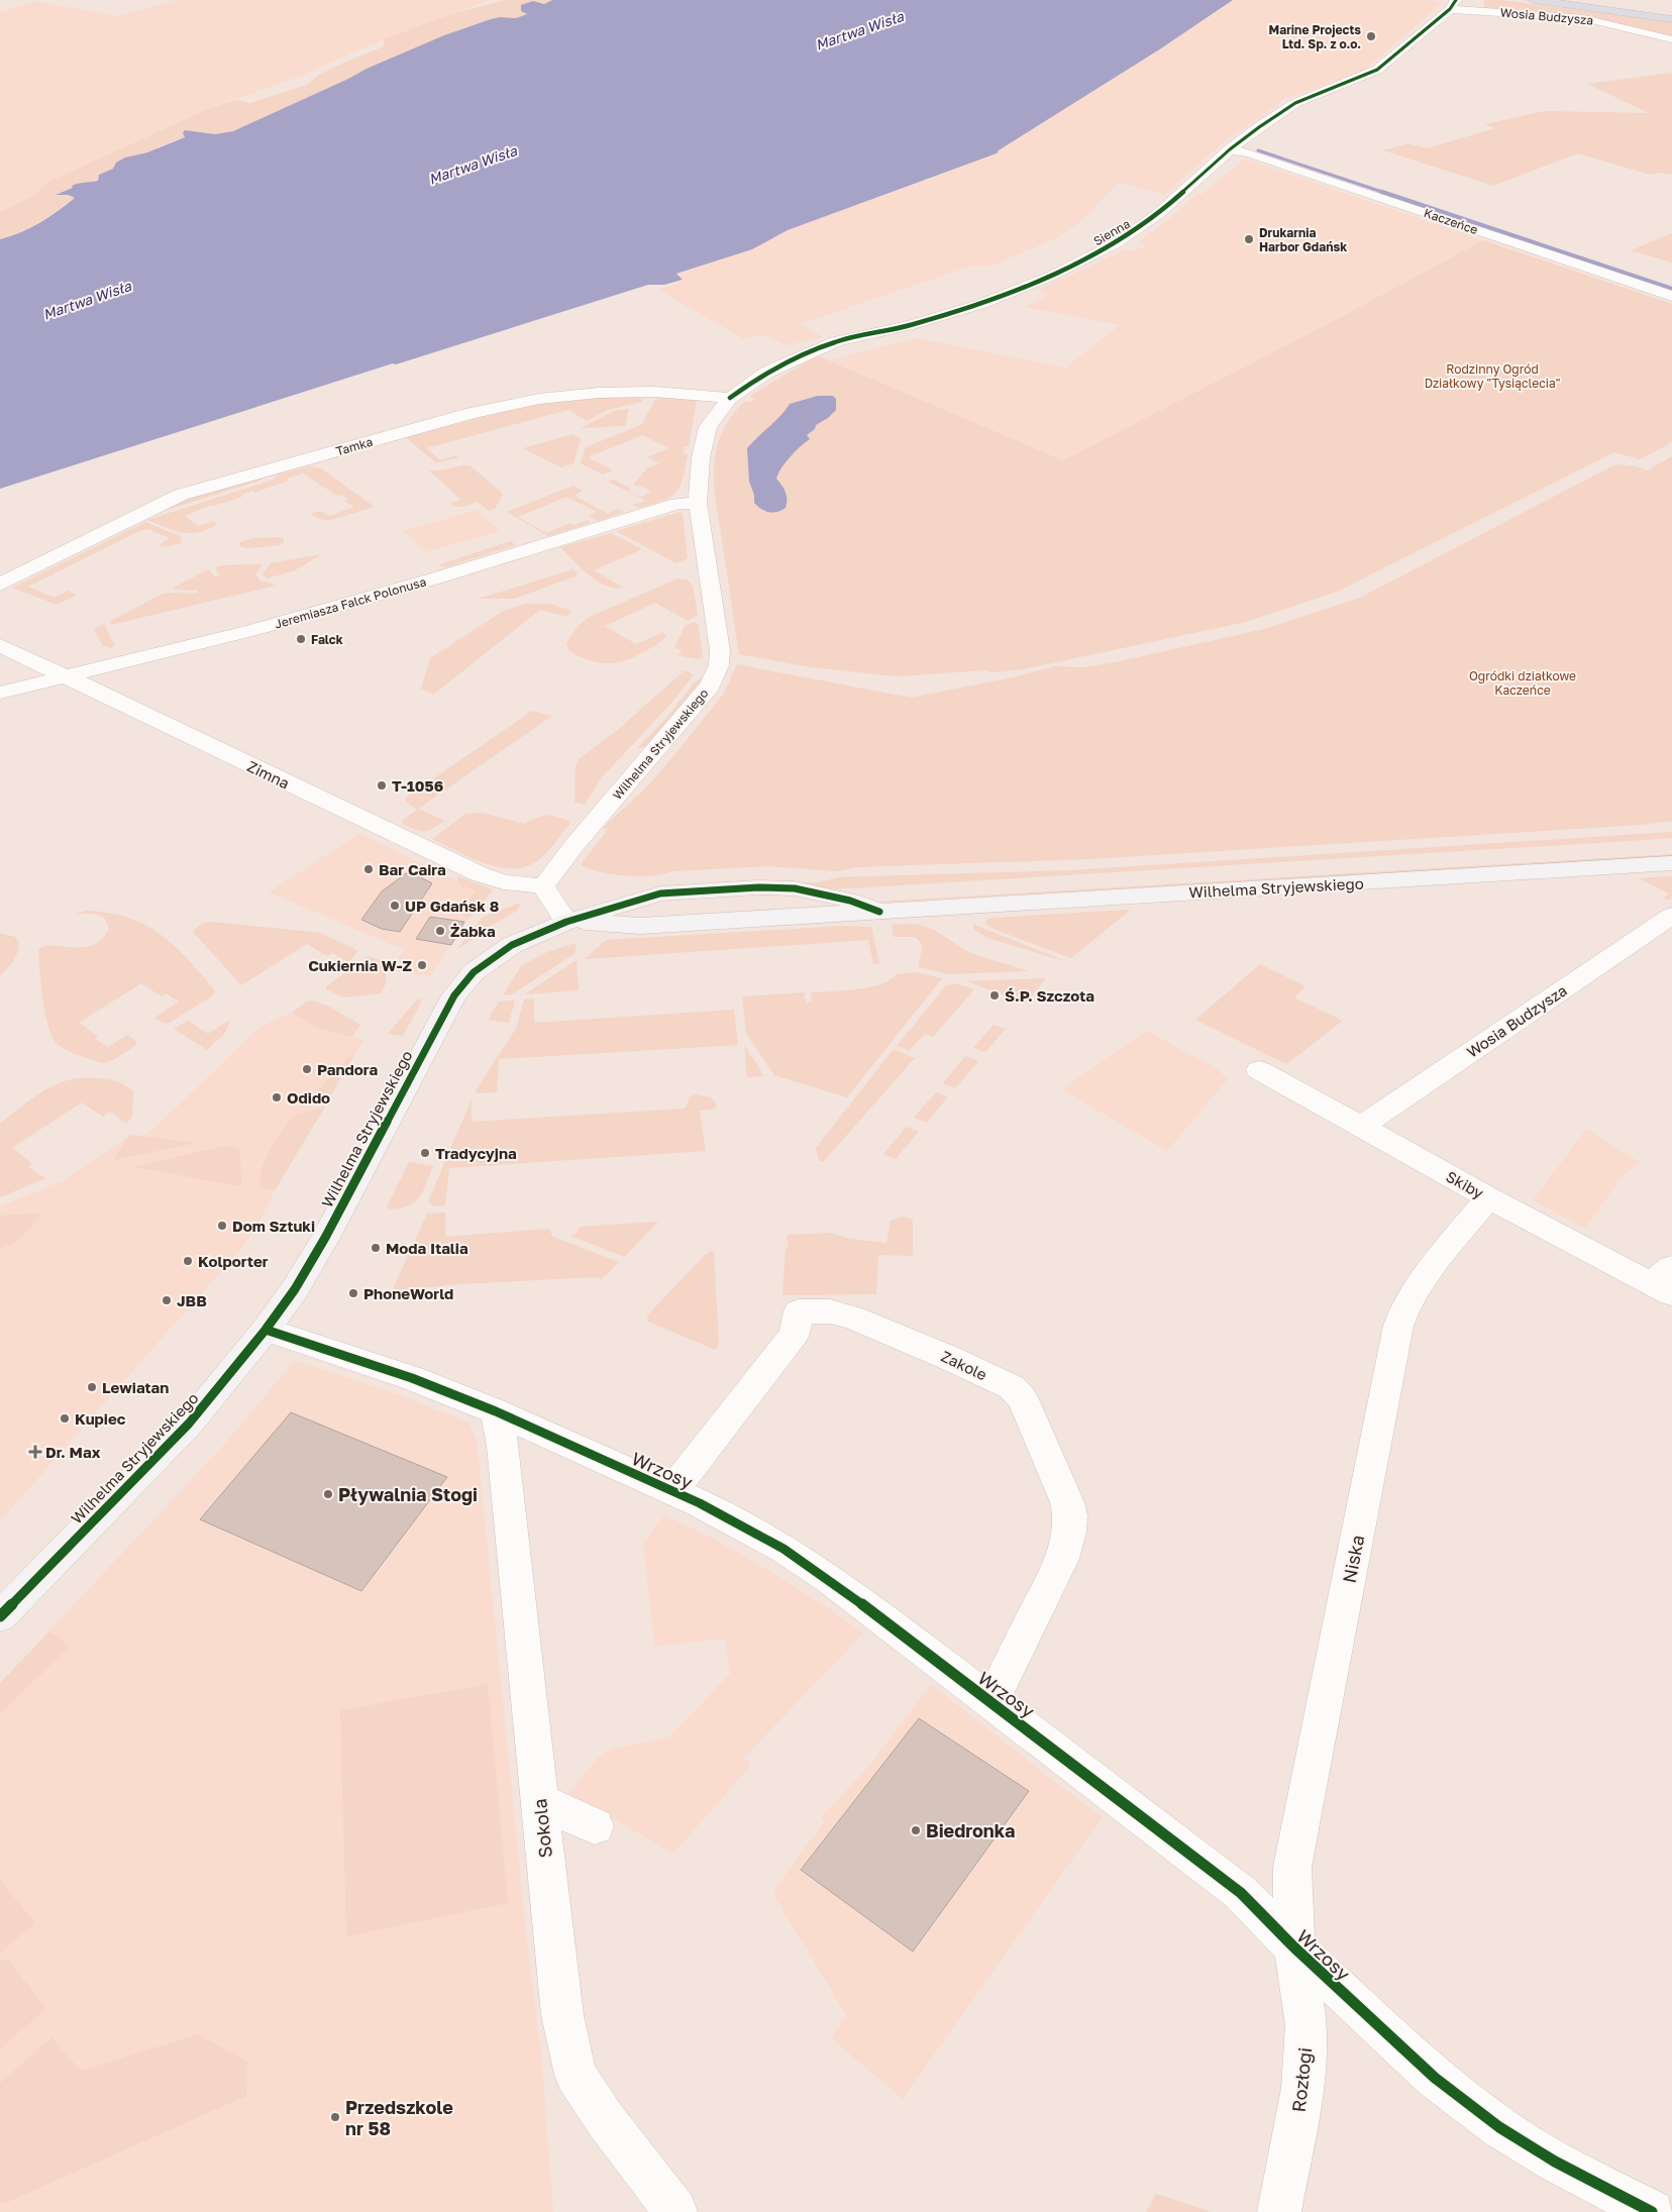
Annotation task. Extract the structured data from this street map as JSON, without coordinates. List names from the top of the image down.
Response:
{
  "streets": {
    "street": [
      "Wosia Budzysza",
      "Kaczeńce",
      "Sienna",
      "Tamka",
      "Jeremiasza Falck Polonusa",
      "Wilhelma Stryjewskiego",
      "Zimna",
      "Skiby",
      "Zakole",
      "Wrzosy",
      "Niska",
      "Sokola",
      "Rozłogi"
    ]
  },
  "crossings": [
    ["Wosia Budzysza", "Sienna"],
    ["Wosia Budzysza", "Skiby"],
    ["Kaczeńce", "Sienna"],
    ["Sienna", "Tamka"],
    ["Sienna", "Wilhelma Stryjewskiego"],
    ["Tamka", "Wilhelma Stryjewskiego"],
    ["Jeremiasza Falck Polonusa", "Wilhelma Stryjewskiego"],
    ["Jeremiasza Falck Polonusa", "Zimna"],
    ["Wilhelma Stryjewskiego", "Zimna"],
    ["Wilhelma Stryjewskiego", "Wrzosy"],
    ["Skiby", "Niska"],
    ["Zakole", "Wrzosy"],
    ["Wrzosy", "Niska"],
    ["Wrzosy", "Sokola"],
    ["Wrzosy", "Rozłogi"],
    ["Niska", "Rozłogi"]
  ],
  "water": ["Martwa Wisła"],
  "parks": ["Rodzinny Ogród Działkowy \"Tysiąclecia\"", "Ogródki działkowe Kaczeńce"],
  "places": {
    "other": [
      "Marine Projects Ltd. Sp. z o.o.",
      "Drukarnia Harbor Gdańsk",
      "Falck",
      "T-1056",
      "Bar Caira",
      "UP Gdańsk 8",
      "Żabka",
      "Cukiernia W-Z",
      "Ś.P. Szczota",
      "Pandora",
      "Odido",
      "Tradycyjna",
      "Dom Sztuki",
      "Moda Italia",
      "Kolporter",
      "PhoneWorld",
      "JBB",
      "Lewiatan",
      "Kupiec",
      "Pływalnia Stogi",
      "Biedronka",
      "Przedszkole nr 58"
    ],
    "health": ["Dr. Max"]
  }
}
